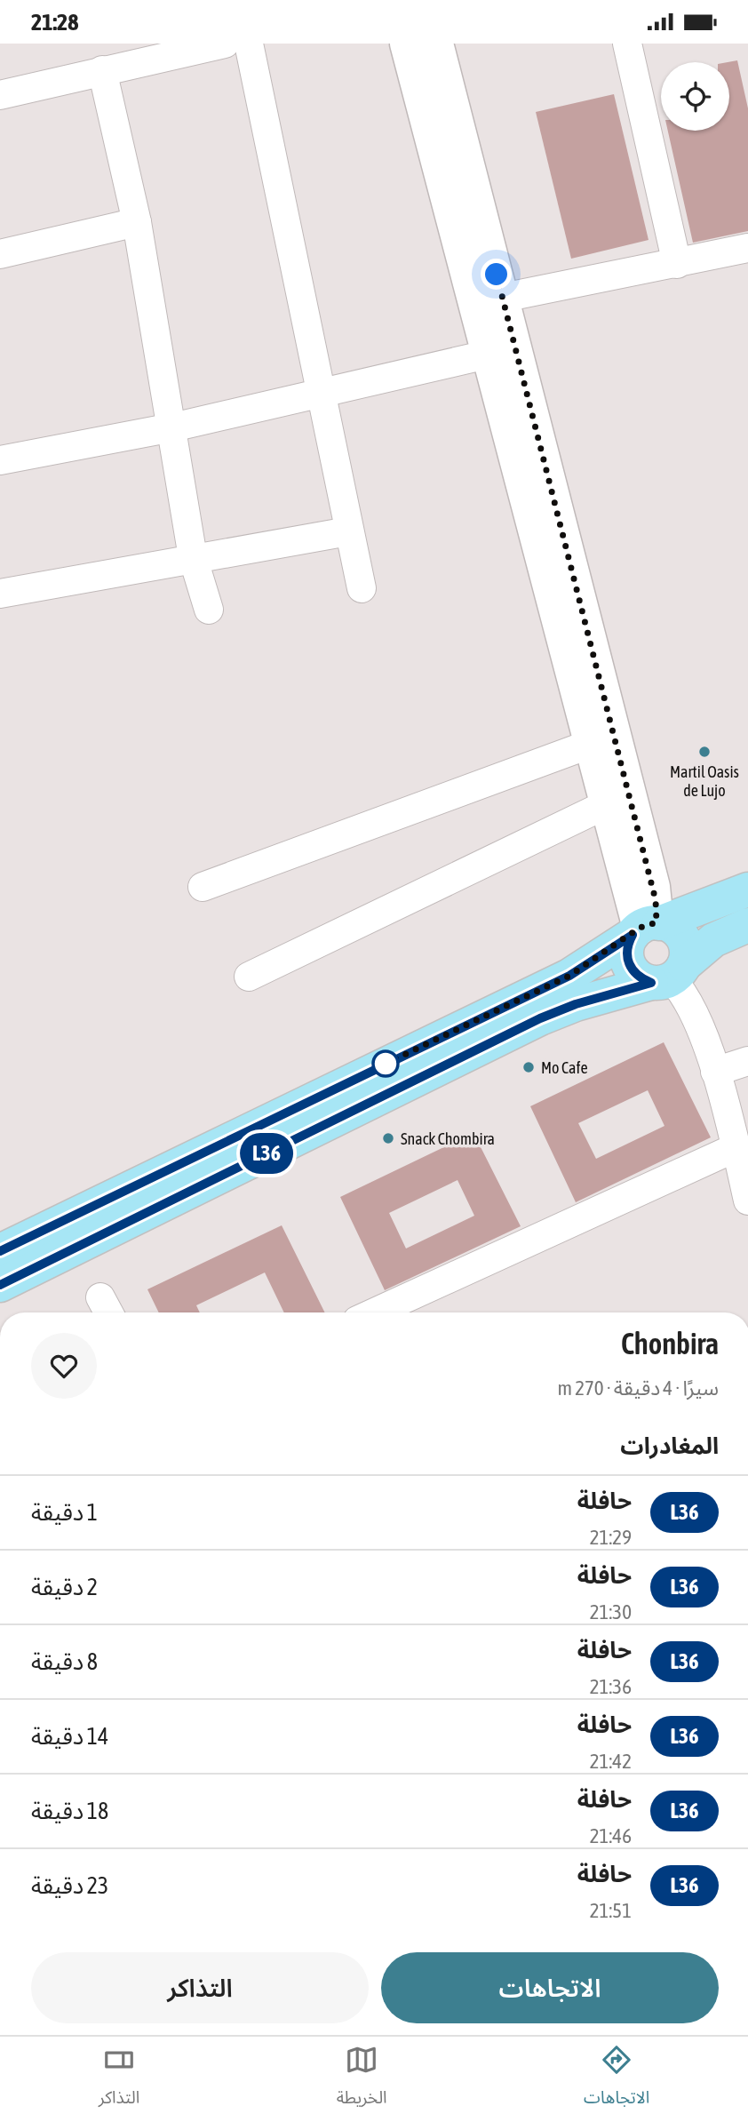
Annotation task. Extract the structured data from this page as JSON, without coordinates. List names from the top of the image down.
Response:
{
  "places": ["Martil Oasis de Lujo", "Mo Cafe", "Snack Chombira"],
  "lines": ["bus line L36"],
  "page": {
    "status": "21:28",
    "on_map": "L36",
    "heading": [
      ["Chonbira", "سيرًا · 4 دقيقة · 270 m"],
      "المغادرات"
    ],
    "list": [
      {
        "mark": "L36",
        "name": "حافلة",
        "note": "21:29",
        "value": "1 دقيقة"
      },
      {
        "mark": "L36",
        "name": "حافلة",
        "note": "21:30",
        "value": "2 دقيقة"
      },
      {
        "mark": "L36",
        "name": "حافلة",
        "note": "21:36",
        "value": "8 دقيقة"
      },
      {
        "mark": "L36",
        "name": "حافلة",
        "note": "21:42",
        "value": "14 دقيقة"
      },
      {
        "mark": "L36",
        "name": "حافلة",
        "note": "21:46",
        "value": "18 دقيقة"
      },
      {
        "mark": "L36",
        "name": "حافلة",
        "note": "21:51",
        "value": "23 دقيقة"
      }
    ],
    "buttons": ["الاتجاهات", "التذاكر"],
    "tabs": ["الاتجاهات", "الخريطة", "التذاكر"]
  }
}
